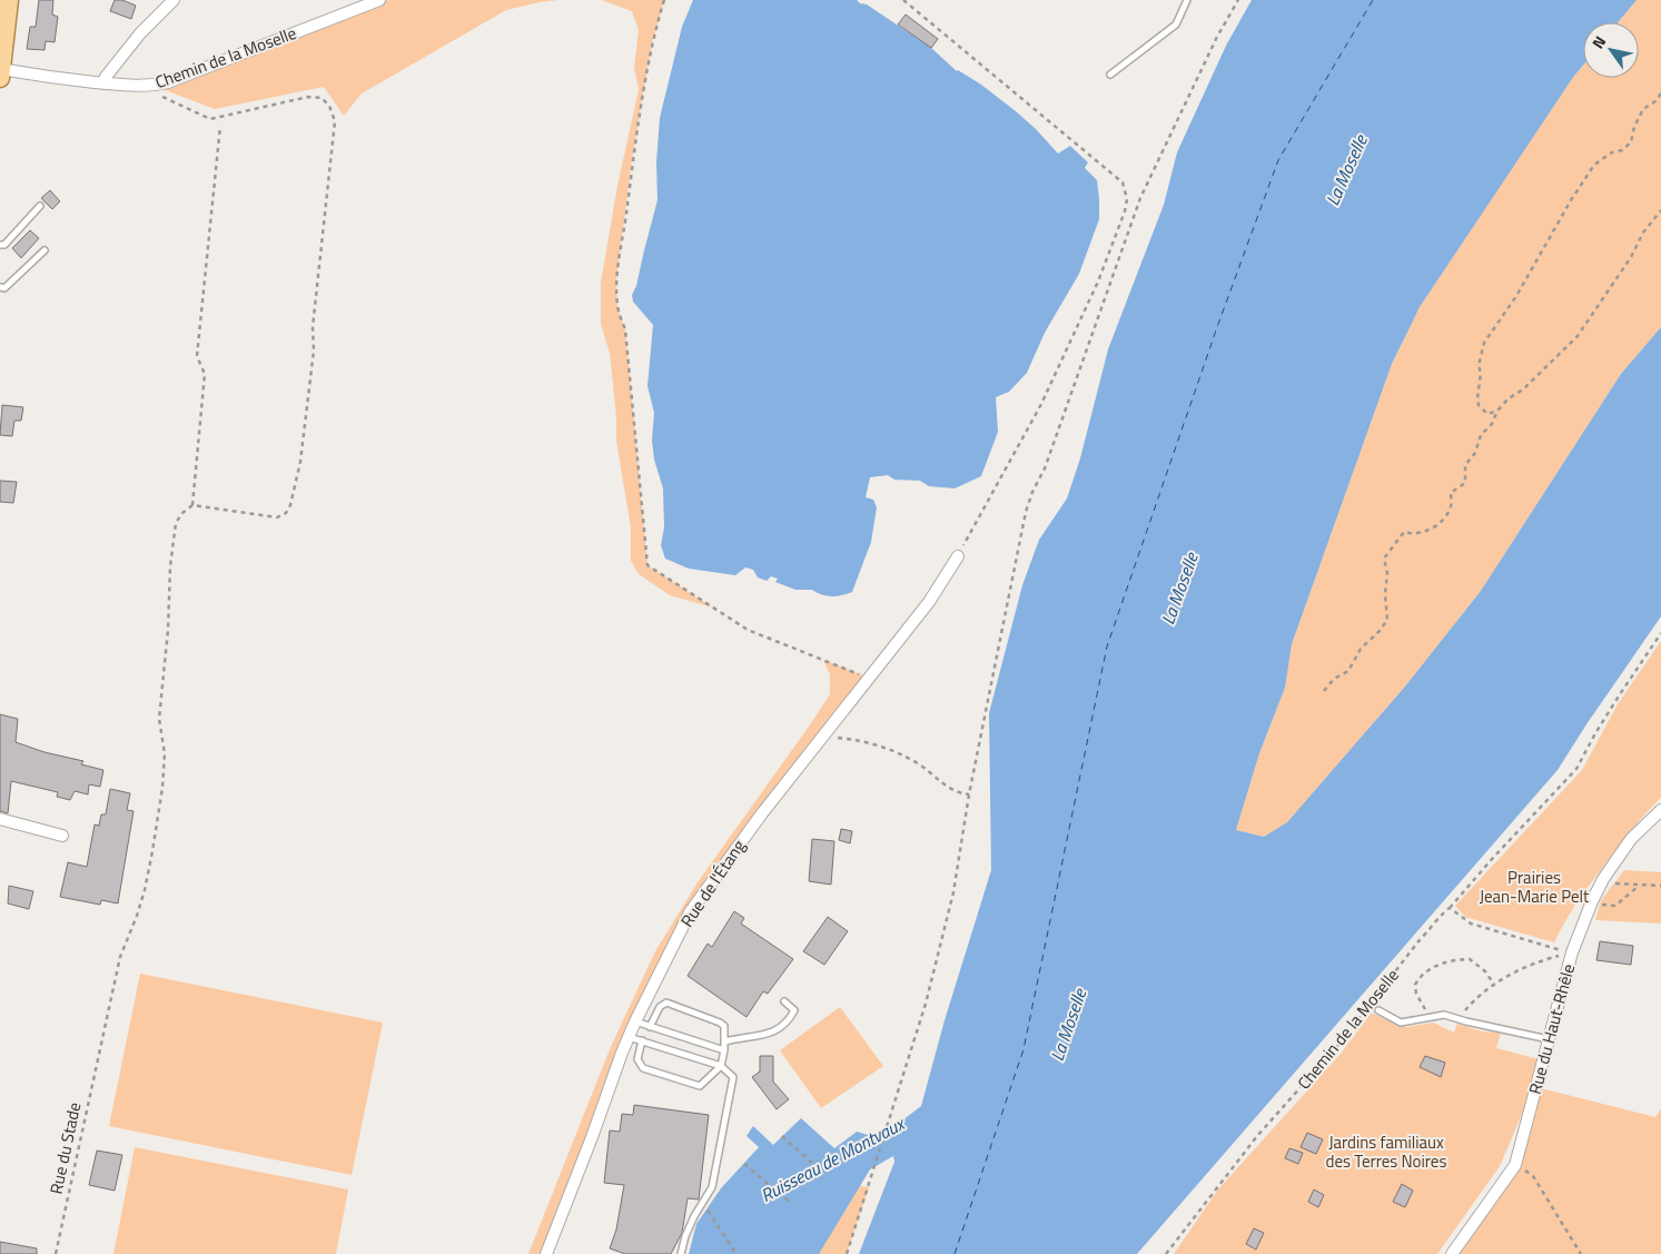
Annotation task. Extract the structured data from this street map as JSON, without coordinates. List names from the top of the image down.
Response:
{
  "streets": {
    "street": ["Chemin de la Moselle", "Rue de l'Étang", "Rue du Haut-Rhêle"],
    "path": ["Rue du Stade"]
  },
  "water": ["La Moselle", "Ruisseau de Montvaux"],
  "parks": ["Prairies Jean-Marie Pelt", "Jardins familiaux des Terres Noires"],
  "north": "top left"
}
